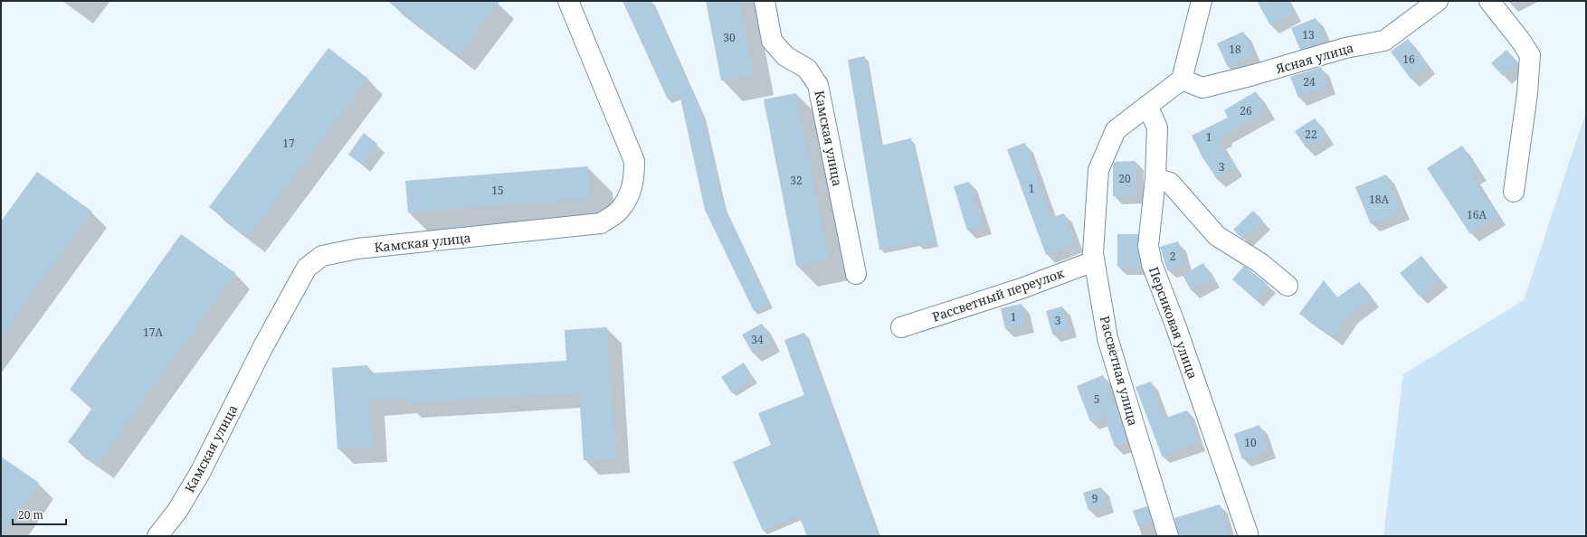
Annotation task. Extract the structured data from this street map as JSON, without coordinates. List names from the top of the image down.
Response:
{
  "streets": {
    "street": [
      "Ясная улица",
      "Камская улица",
      "Рассветный переулок",
      "Персиковая улица",
      "Рассветная улица"
    ]
  },
  "crossings": [
    ["Ясная улица", "Рассветная улица"],
    ["Рассветный переулок", "Рассветная улица"],
    ["Персиковая улица", "Рассветная улица"]
  ],
  "house_numbers": [
    "13",
    "30",
    "18",
    "16",
    "24",
    "26",
    "22",
    "1",
    "17",
    "3",
    "20",
    "32",
    "1",
    "15",
    "18А",
    "16А",
    "2",
    "1",
    "3",
    "17А",
    "34",
    "5",
    "10",
    "9"
  ],
  "scale_bar": "20 m"
}
